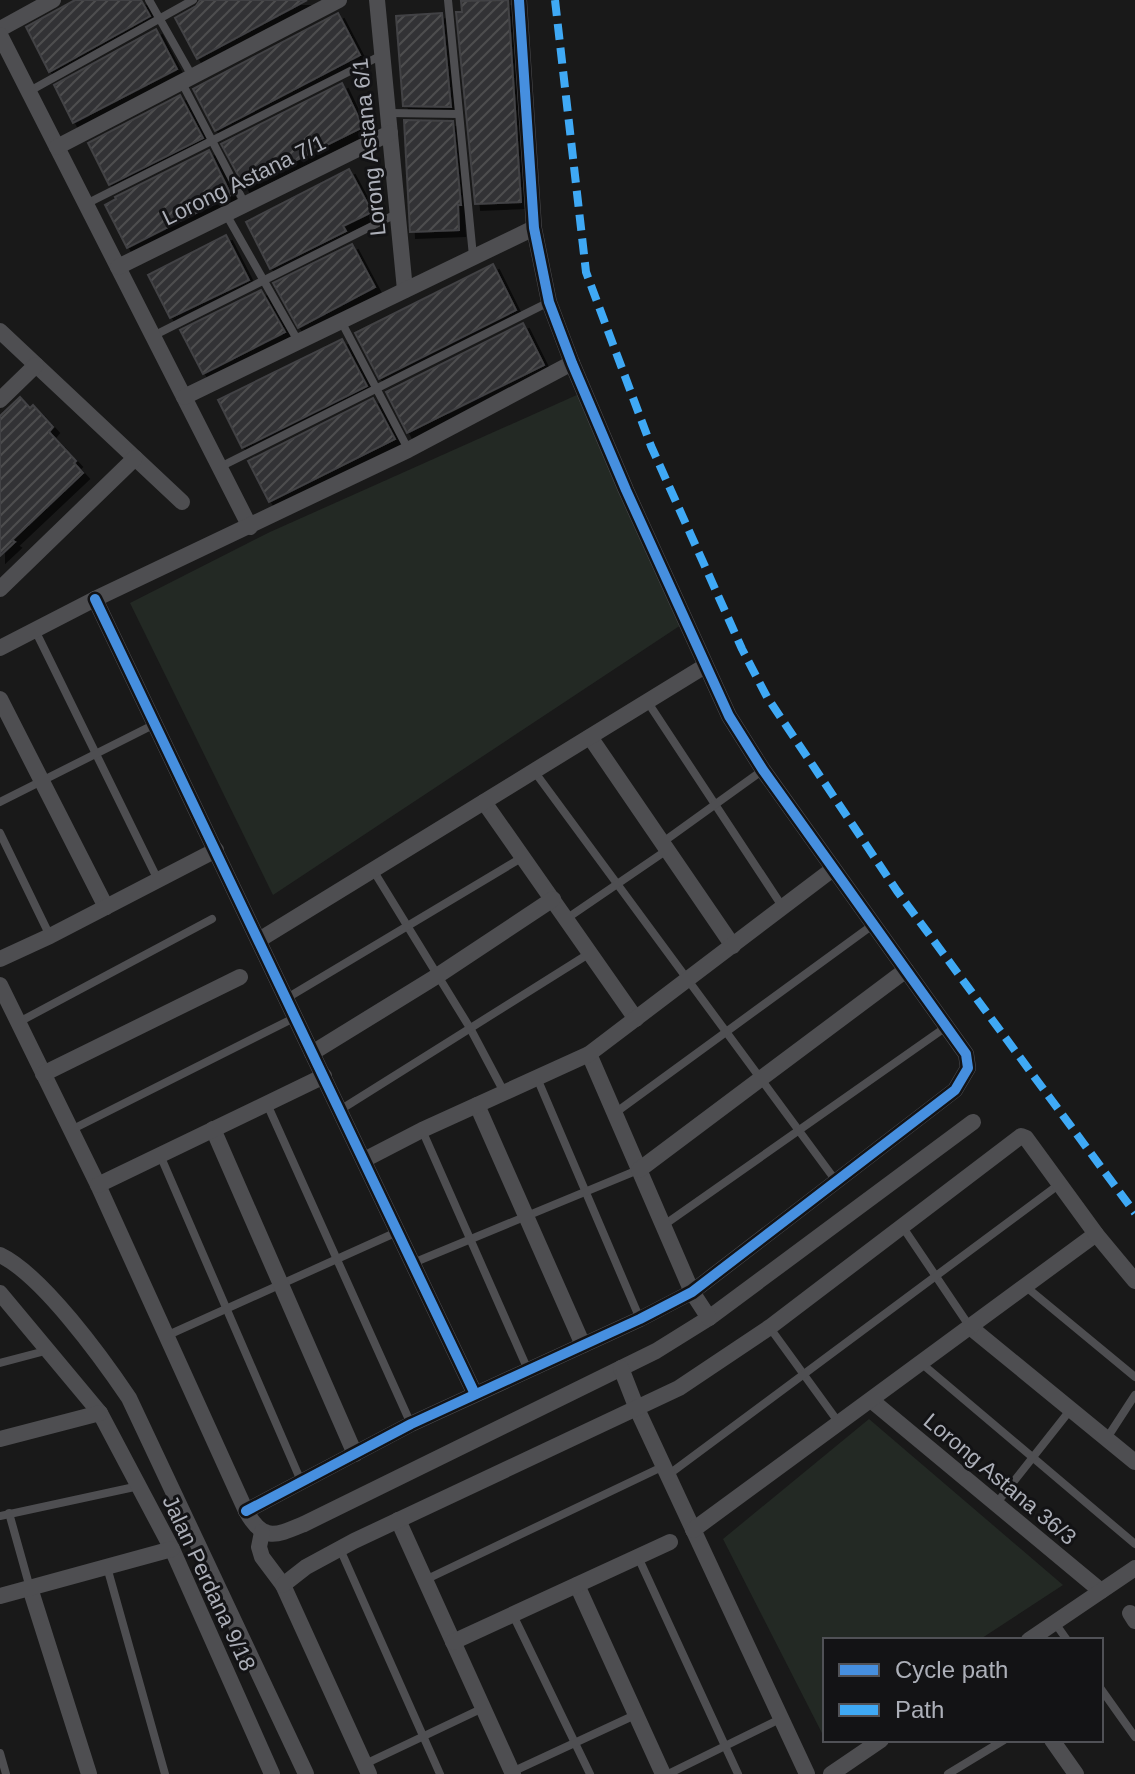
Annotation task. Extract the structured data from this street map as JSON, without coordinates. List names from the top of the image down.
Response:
{
  "streets": {
    "street": [
      "Lorong Astana 6/1",
      "Lorong Astana 7/1",
      "Lorong Astana 36/3",
      "Jalan Perdana 9/18"
    ]
  },
  "crossings": [
    ["Lorong Astana 6/1", "Lorong Astana 7/1"]
  ],
  "legend": ["Cycle path", "Path"]
}
